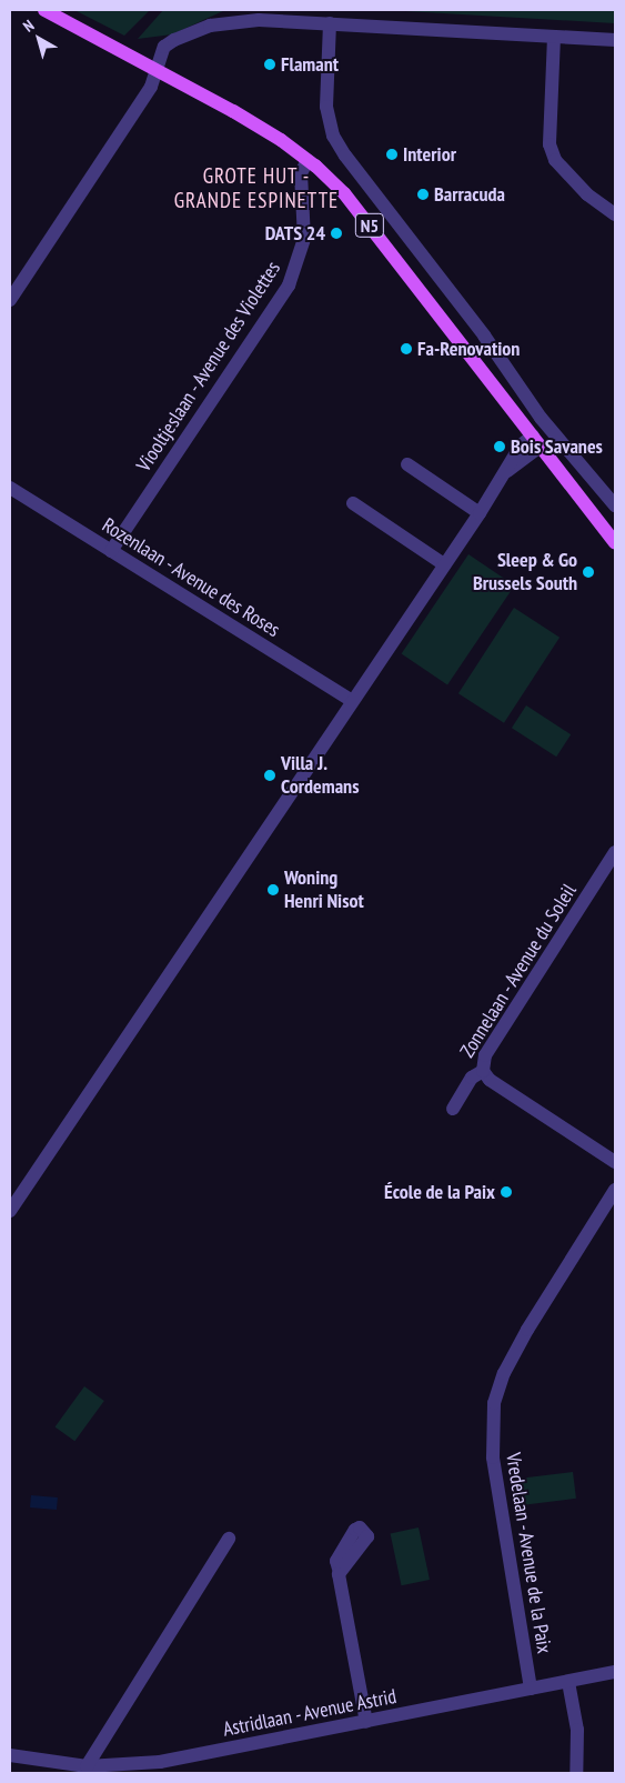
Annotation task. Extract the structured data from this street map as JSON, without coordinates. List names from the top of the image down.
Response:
{
  "streets": {
    "main road": ["N5"],
    "street": [
      "Viooltjeslaan - Avenue des Violettes",
      "Rozenlaan - Avenue des Roses",
      "Zonnelaan - Avenue du Soleil",
      "Vredelaan - Avenue de la Paix",
      "Astridlaan - Avenue Astrid"
    ]
  },
  "crossings": [
    ["N5", "Viooltjeslaan - Avenue des Violettes"],
    ["Viooltjeslaan - Avenue des Violettes", "Rozenlaan - Avenue des Roses"],
    ["Vredelaan - Avenue de la Paix", "Astridlaan - Avenue Astrid"]
  ],
  "districts": ["GROTE HUT - GRANDE ESPINETTE"],
  "places": [
    "Flamant",
    "Interior",
    "Barracuda",
    "DATS 24",
    "Fa-Renovation",
    "Bois Savanes",
    "Sleep & Go Brussels South",
    "Villa J. Cordemans",
    "Woning Henri Nisot",
    "École de la Paix"
  ],
  "north": "top left"
}
